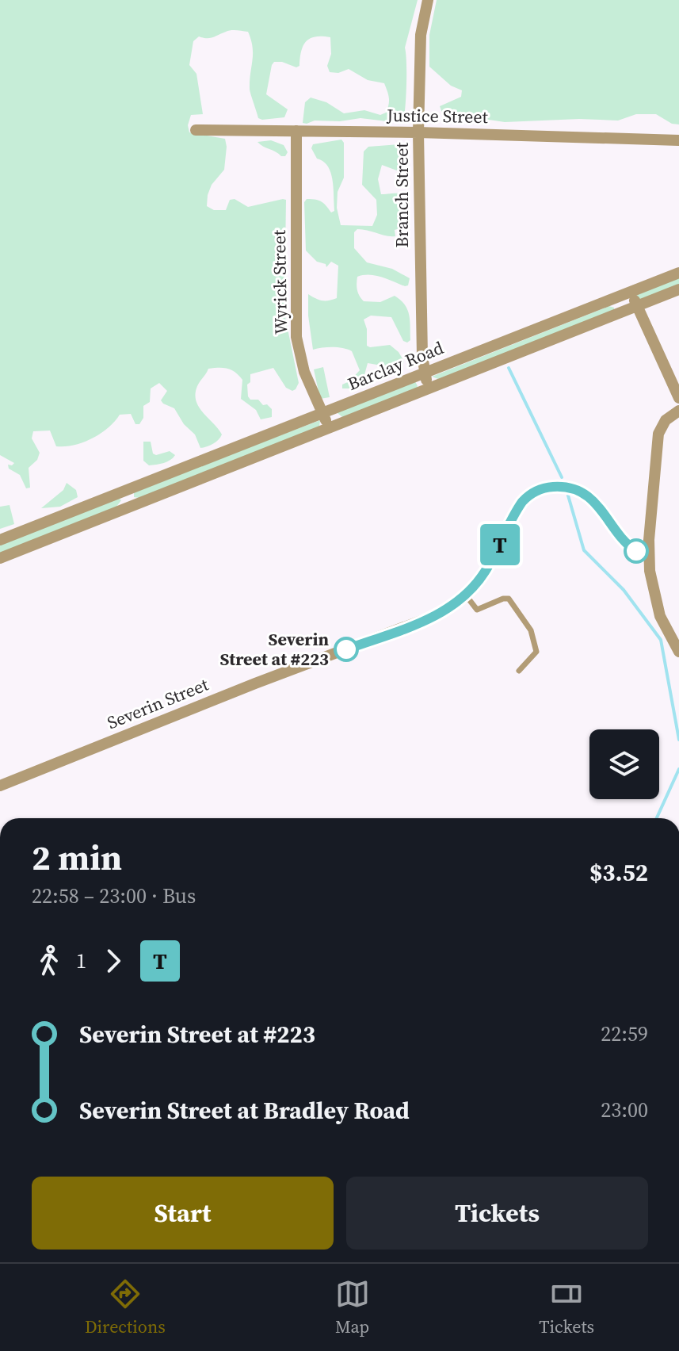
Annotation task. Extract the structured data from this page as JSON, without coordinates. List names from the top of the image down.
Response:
{
  "streets": {
    "street": [
      "Justice Street",
      "Branch Street",
      "Wyrick Street",
      "Barclay Road",
      "Severin Street"
    ]
  },
  "crossings": [
    ["Justice Street", "Branch Street"],
    ["Justice Street", "Wyrick Street"],
    ["Branch Street", "Barclay Road"],
    ["Wyrick Street", "Barclay Road"]
  ],
  "places": ["Severin Street at #223"],
  "lines": ["bus line T"],
  "page": {
    "on_map": "T",
    "heading": ["2 min", "22:58 – 23:00 · Bus", "$3.52"],
    "legs": ["1", "T"],
    "list": [
      {
        "name": "Severin Street at #223",
        "value": "22:59"
      },
      {
        "name": "Severin Street at Bradley Road",
        "value": "23:00"
      }
    ],
    "buttons": ["Start", "Tickets"],
    "tabs": ["Directions", "Map", "Tickets"]
  }
}
